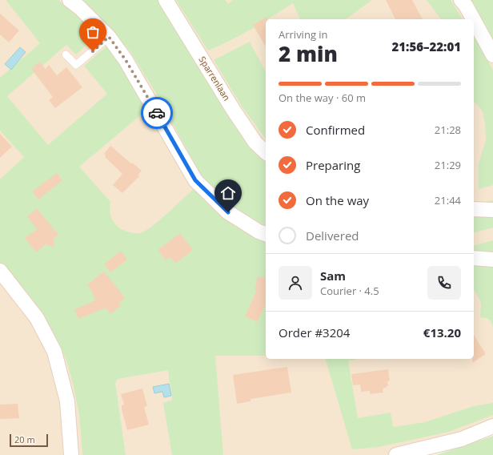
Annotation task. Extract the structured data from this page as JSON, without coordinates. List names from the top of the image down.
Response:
{
  "streets": {
    "street": ["Sparrenlaan"]
  },
  "scale_bar": "20 m",
  "page": {
    "heading": ["2 min", "Arriving in", "21:56–22:01"],
    "panel": [
      "Sam",
      "Courier · 4.5",
      "Order #3204",
      "€13.20"
    ],
    "bar": "On the way · 60 m",
    "list": [
      ["Confirmed", "21:28"],
      ["Preparing", "21:29"],
      ["On the way", "21:44"],
      "Delivered"
    ],
    "scale": "20 m"
  }
}
